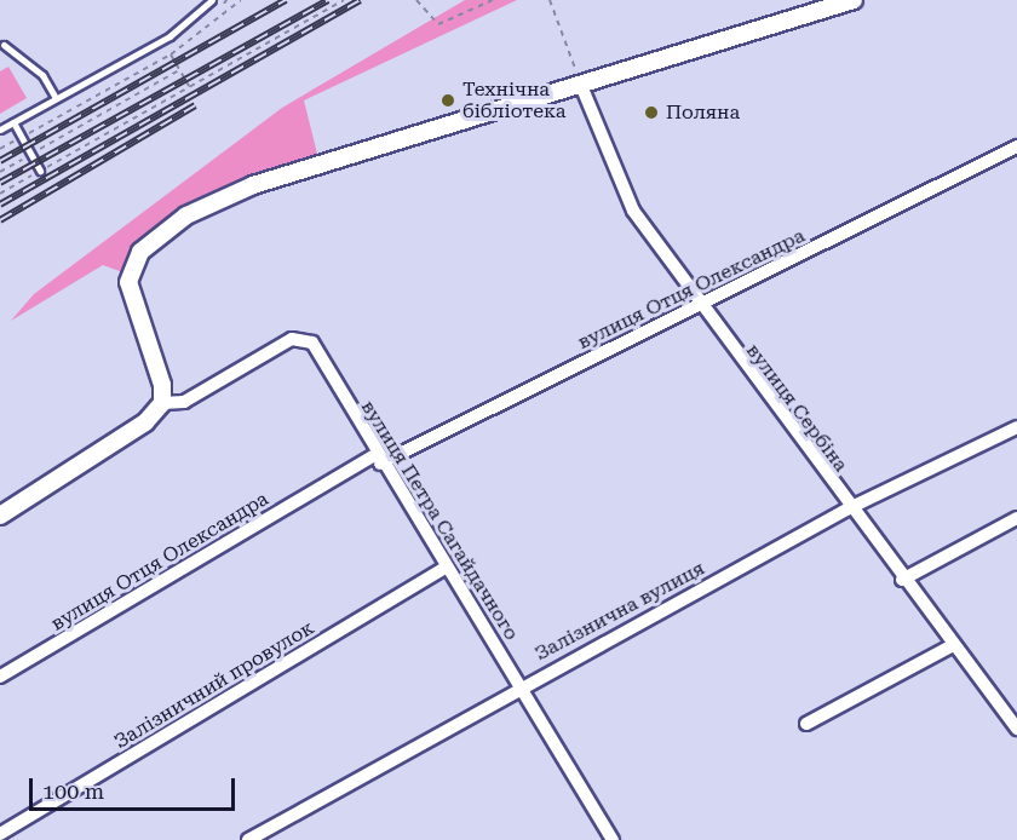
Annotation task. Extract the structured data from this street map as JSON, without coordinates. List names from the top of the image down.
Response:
{
  "streets": {
    "street": [
      "вулиця Отця Олександра",
      "вулиця Сербіна",
      "вулиця Петра Сагайдачного",
      "Залізнична вулиця",
      "Залізничний провулок"
    ]
  },
  "crossings": [
    ["вулиця Отця Олександра", "вулиця Сербіна"],
    ["вулиця Отця Олександра", "вулиця Петра Сагайдачного"],
    ["вулиця Сербіна", "Залізнична вулиця"],
    ["вулиця Петра Сагайдачного", "Залізнична вулиця"],
    ["вулиця Петра Сагайдачного", "Залізничний провулок"]
  ],
  "places": ["Технічна бібліотека", "Поляна"],
  "scale_bar": "100 m"
}
